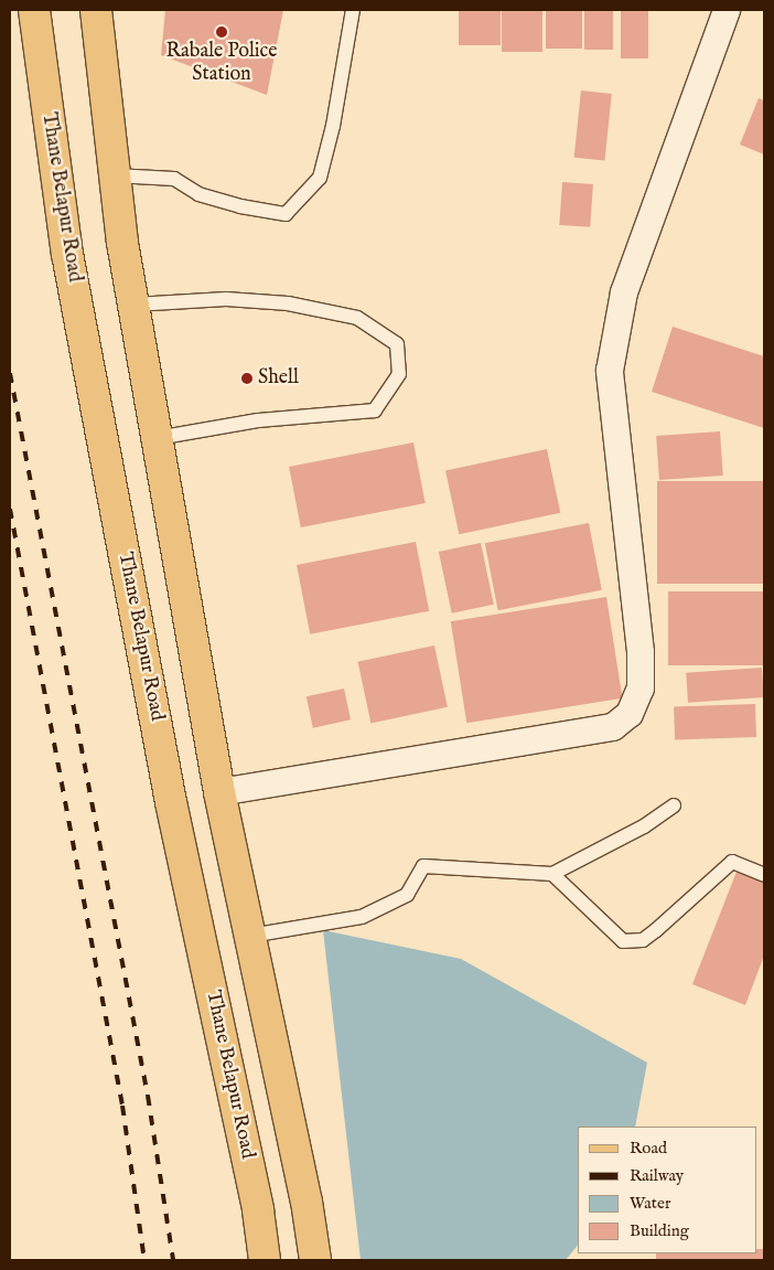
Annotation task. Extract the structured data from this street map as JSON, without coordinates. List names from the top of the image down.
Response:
{
  "streets": {
    "main road": ["Thane Belapur Road"]
  },
  "places": ["Rabale Police Station", "Shell"],
  "legend": [
    "Road",
    "Railway",
    "Water",
    "Building"
  ]
}
